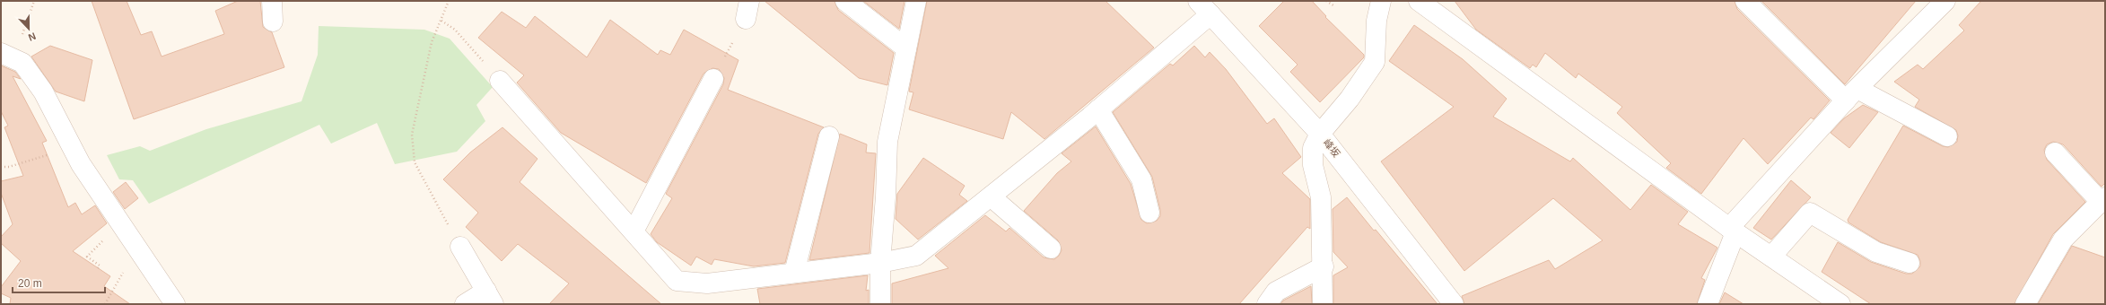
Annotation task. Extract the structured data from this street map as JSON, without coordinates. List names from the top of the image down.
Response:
{
  "streets": {
    "street": ["峰坂"]
  },
  "scale_bar": "20 m",
  "north": "bottom"
}
